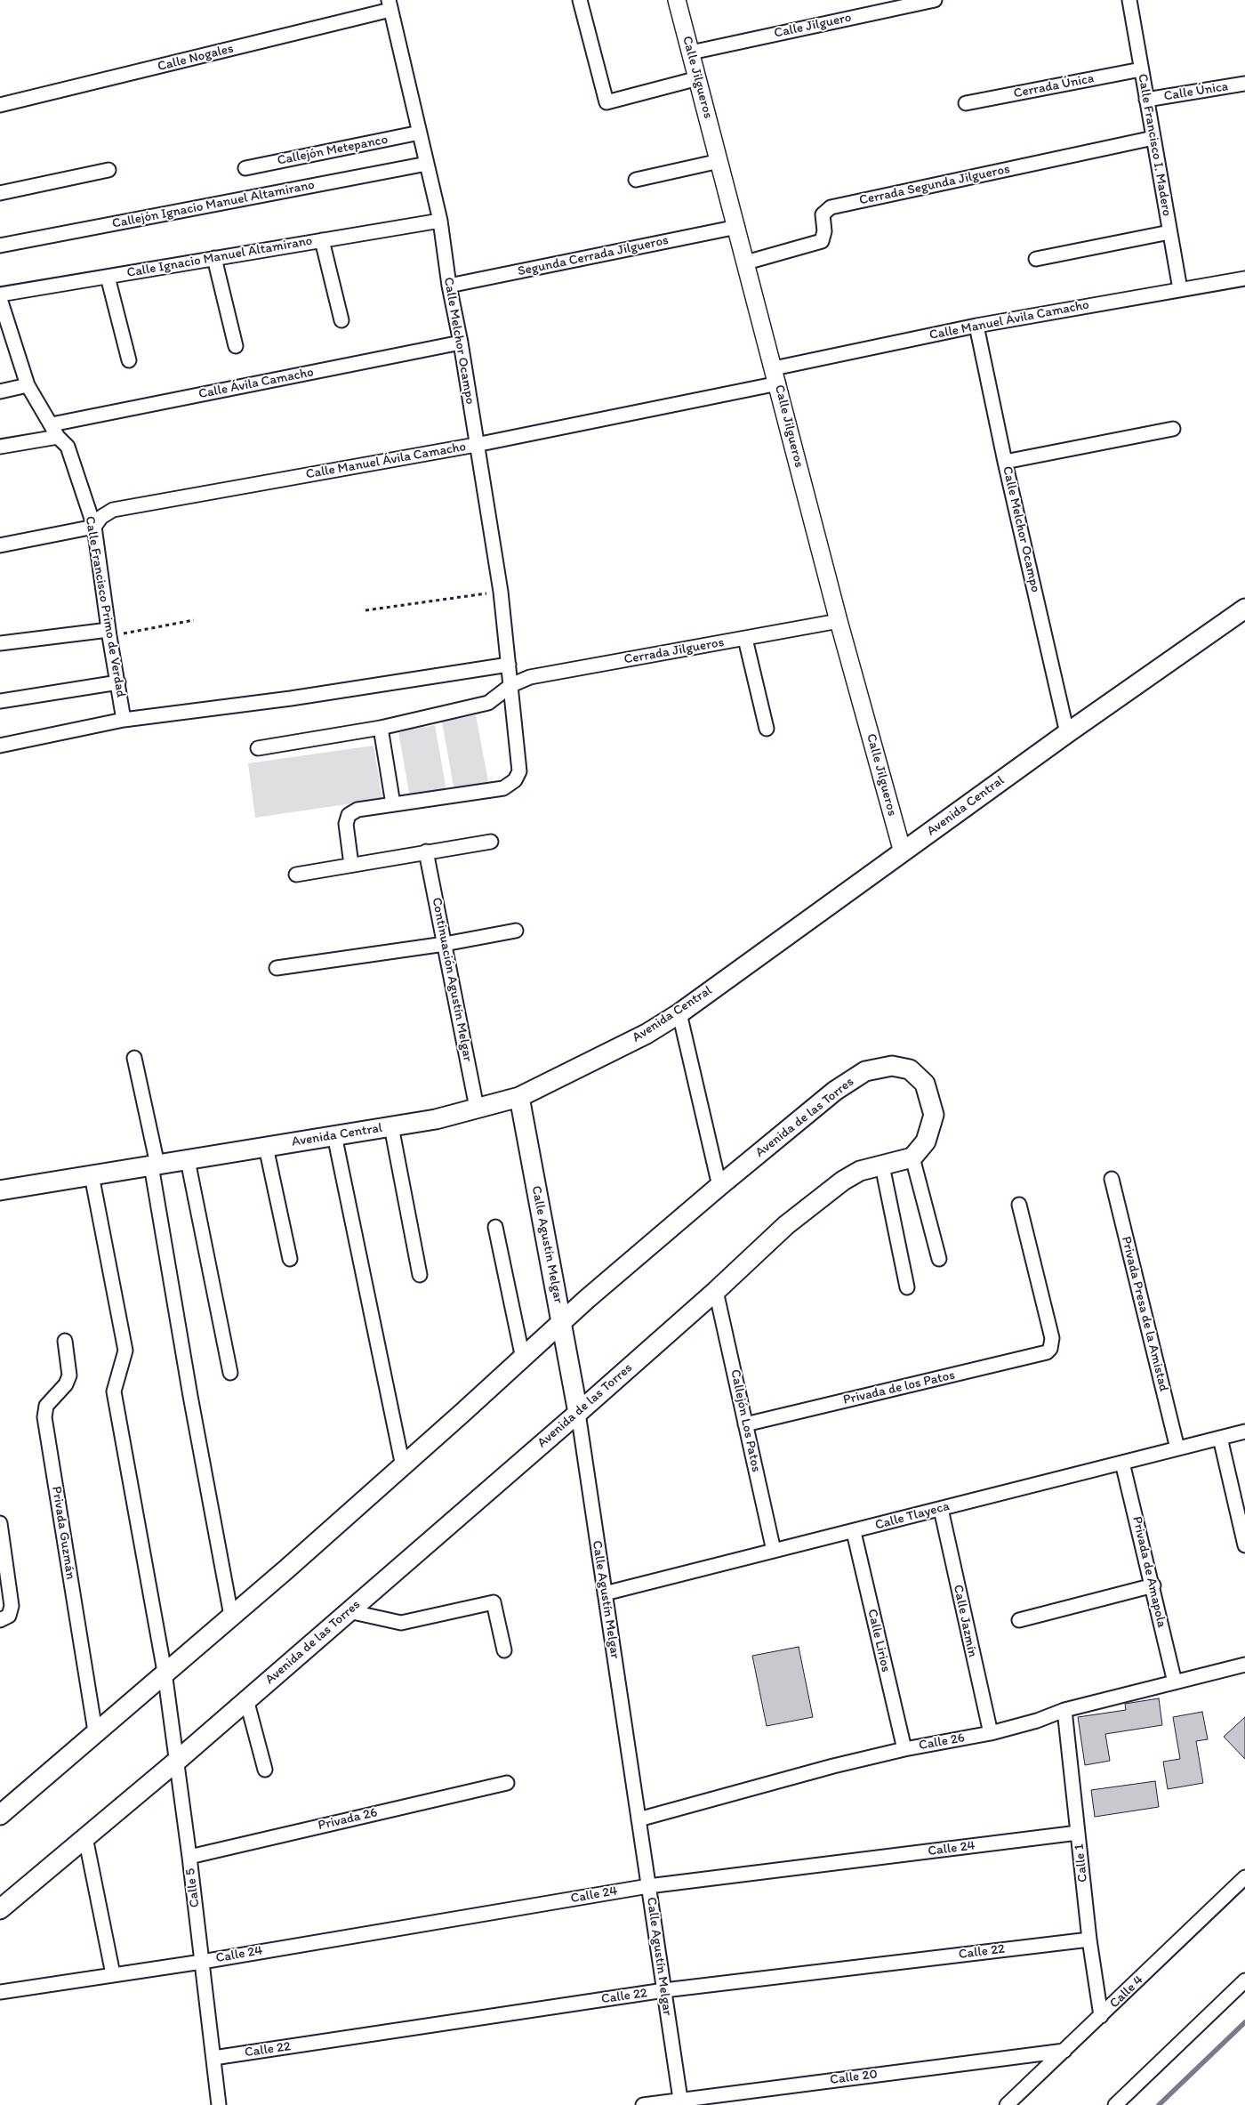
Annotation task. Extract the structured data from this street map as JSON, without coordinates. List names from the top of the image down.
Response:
{
  "streets": {
    "main road": ["Avenida Central", "Avenida de las Torres", "Calle Agustín Melgar"],
    "street": [
      "Calle Jilguero",
      "Calle Nogales",
      "Calle Jilgueros",
      "Cerrada Única",
      "Calle Única",
      "Calle Francisco I. Madero",
      "Callejón Metepanco",
      "Cerrada Segunda Jilgueros",
      "Callejón Ignacio Manuel Altamirano",
      "Segunda Cerrada Jilgueros",
      "Calle Ignacio Manuel Altamirano",
      "Calle Manuel Ávila Camacho",
      "Calle Melchor Ocampo",
      "Calle Ávila Camacho",
      "Calle Francisco Primo de Verdad",
      "Cerrada Jilgueros",
      "Continuación Agustín Melgar",
      "Privada Presa de la Amistad",
      "Privada de los Patos",
      "Callejón Los Patos",
      "Calle Tlayeca",
      "Privada Guzmán",
      "Privada de Amapola",
      "Calle Jazmín",
      "Calle Lirios",
      "Calle 26",
      "Privada 26",
      "Calle 24",
      "Calle 1",
      "Calle 5",
      "Calle 22",
      "Calle 4",
      "Calle 20"
    ]
  },
  "crossings": [
    ["Calle Jilguero", "Calle Jilgueros"],
    ["Calle Nogales", "Calle Melchor Ocampo"],
    ["Calle Jilgueros", "Cerrada Segunda Jilgueros"],
    ["Calle Jilgueros", "Segunda Cerrada Jilgueros"],
    ["Calle Jilgueros", "Calle Manuel Ávila Camacho"],
    ["Calle Jilgueros", "Cerrada Jilgueros"],
    ["Calle Jilgueros", "Avenida Central"],
    ["Cerrada Única", "Calle Francisco I. Madero"],
    ["Calle Única", "Calle Francisco I. Madero"],
    ["Calle Francisco I. Madero", "Cerrada Segunda Jilgueros"],
    ["Calle Francisco I. Madero", "Calle Manuel Ávila Camacho"],
    ["Callejón Metepanco", "Calle Melchor Ocampo"],
    ["Callejón Ignacio Manuel Altamirano", "Calle Melchor Ocampo"],
    ["Segunda Cerrada Jilgueros", "Calle Melchor Ocampo"],
    ["Calle Ignacio Manuel Altamirano", "Calle Melchor Ocampo"],
    ["Calle Manuel Ávila Camacho", "Calle Melchor Ocampo"],
    ["Calle Manuel Ávila Camacho", "Calle Francisco Primo de Verdad"],
    ["Calle Melchor Ocampo", "Calle Ávila Camacho"],
    ["Calle Melchor Ocampo", "Cerrada Jilgueros"],
    ["Calle Melchor Ocampo", "Avenida Central"],
    ["Calle Ávila Camacho", "Calle Francisco Primo de Verdad"],
    ["Avenida Central", "Continuación Agustín Melgar"],
    ["Avenida Central", "Calle Agustín Melgar"],
    ["Avenida Central", "Calle 5"],
    ["Avenida de las Torres", "Calle Agustín Melgar"],
    ["Avenida de las Torres", "Callejón Los Patos"],
    ["Avenida de las Torres", "Privada Guzmán"],
    ["Avenida de las Torres", "Calle 5"],
    ["Calle Agustín Melgar", "Calle Tlayeca"],
    ["Calle Agustín Melgar", "Calle 26"],
    ["Calle Agustín Melgar", "Calle 24"],
    ["Calle Agustín Melgar", "Calle 22"],
    ["Calle Agustín Melgar", "Calle 20"],
    ["Privada Presa de la Amistad", "Calle Tlayeca"],
    ["Privada de los Patos", "Callejón Los Patos"],
    ["Callejón Los Patos", "Calle Tlayeca"],
    ["Calle Tlayeca", "Privada de Amapola"],
    ["Calle Tlayeca", "Calle Jazmín"],
    ["Calle Tlayeca", "Calle Lirios"],
    ["Privada de Amapola", "Calle 26"],
    ["Calle Jazmín", "Calle 26"],
    ["Calle Lirios", "Calle 26"],
    ["Calle 26", "Calle 1"],
    ["Privada 26", "Calle 5"],
    ["Calle 24", "Calle 1"],
    ["Calle 24", "Calle 5"],
    ["Calle 1", "Calle 22"],
    ["Calle 1", "Calle 4"],
    ["Calle 5", "Calle 22"],
    ["Calle 4", "Calle 20"]
  ]
}
